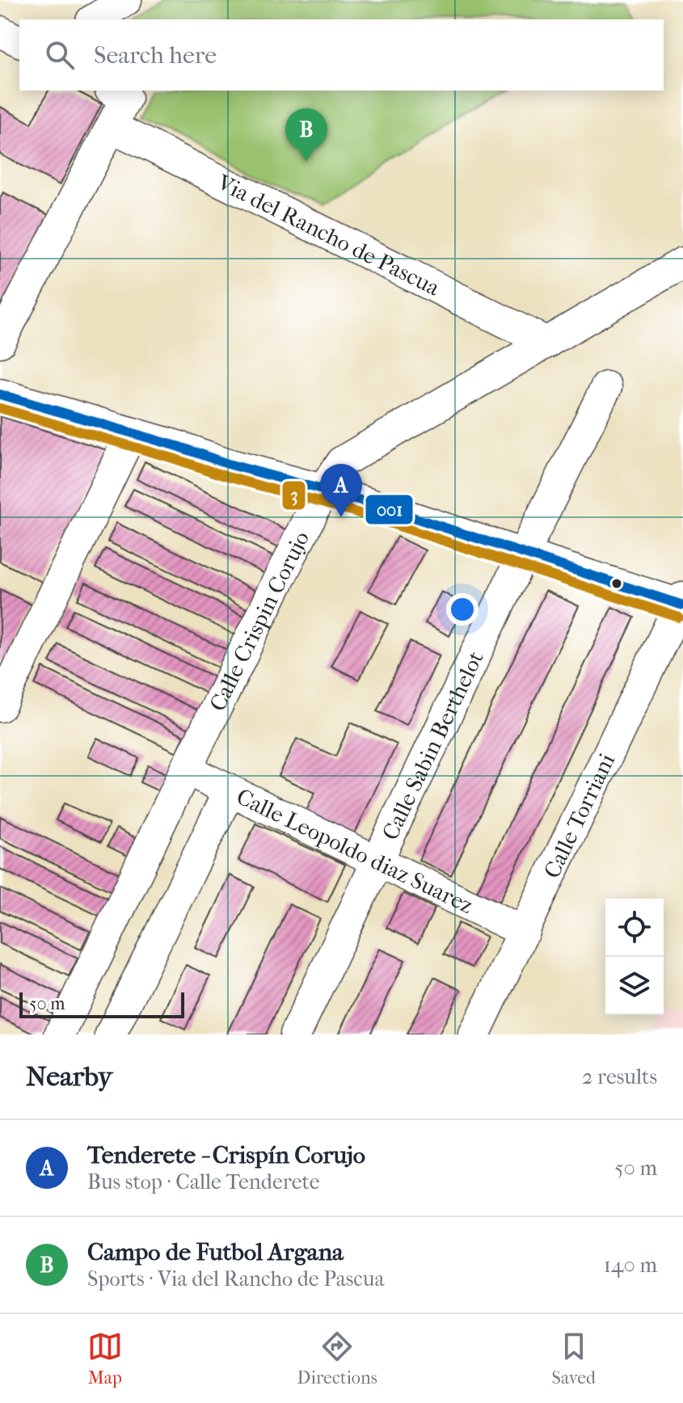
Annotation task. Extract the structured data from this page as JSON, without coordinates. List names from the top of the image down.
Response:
{
  "streets": {
    "street": [
      "Via del Rancho de Pascua",
      "Calle Crispin Corujo",
      "Calle Sabin Berthelot",
      "Calle Torriani",
      "Calle Leopoldo diaz Suarez"
    ]
  },
  "crossings": [
    ["Via del Rancho de Pascua", "Calle Crispin Corujo"],
    ["Calle Crispin Corujo", "Calle Leopoldo diaz Suarez"],
    ["Calle Sabin Berthelot", "Calle Leopoldo diaz Suarez"],
    ["Calle Torriani", "Calle Leopoldo diaz Suarez"]
  ],
  "lines": ["transit line 001", "transit line 3"],
  "scale_bar": "50 m",
  "page": {
    "search": "Search here",
    "pins": ["B", "A"],
    "scale": "50 m",
    "heading": ["Nearby", "2 results"],
    "list": [
      {
        "mark": "A",
        "name": "Tenderete - Crispín Corujo",
        "note": "Bus stop · Calle Tenderete",
        "value": "50 m"
      },
      {
        "mark": "B",
        "name": "Campo de Futbol Argana",
        "note": "Sports · Via del Rancho de Pascua",
        "value": "140 m"
      }
    ],
    "nav": ["Map", "Directions", "Saved"]
  }
}
